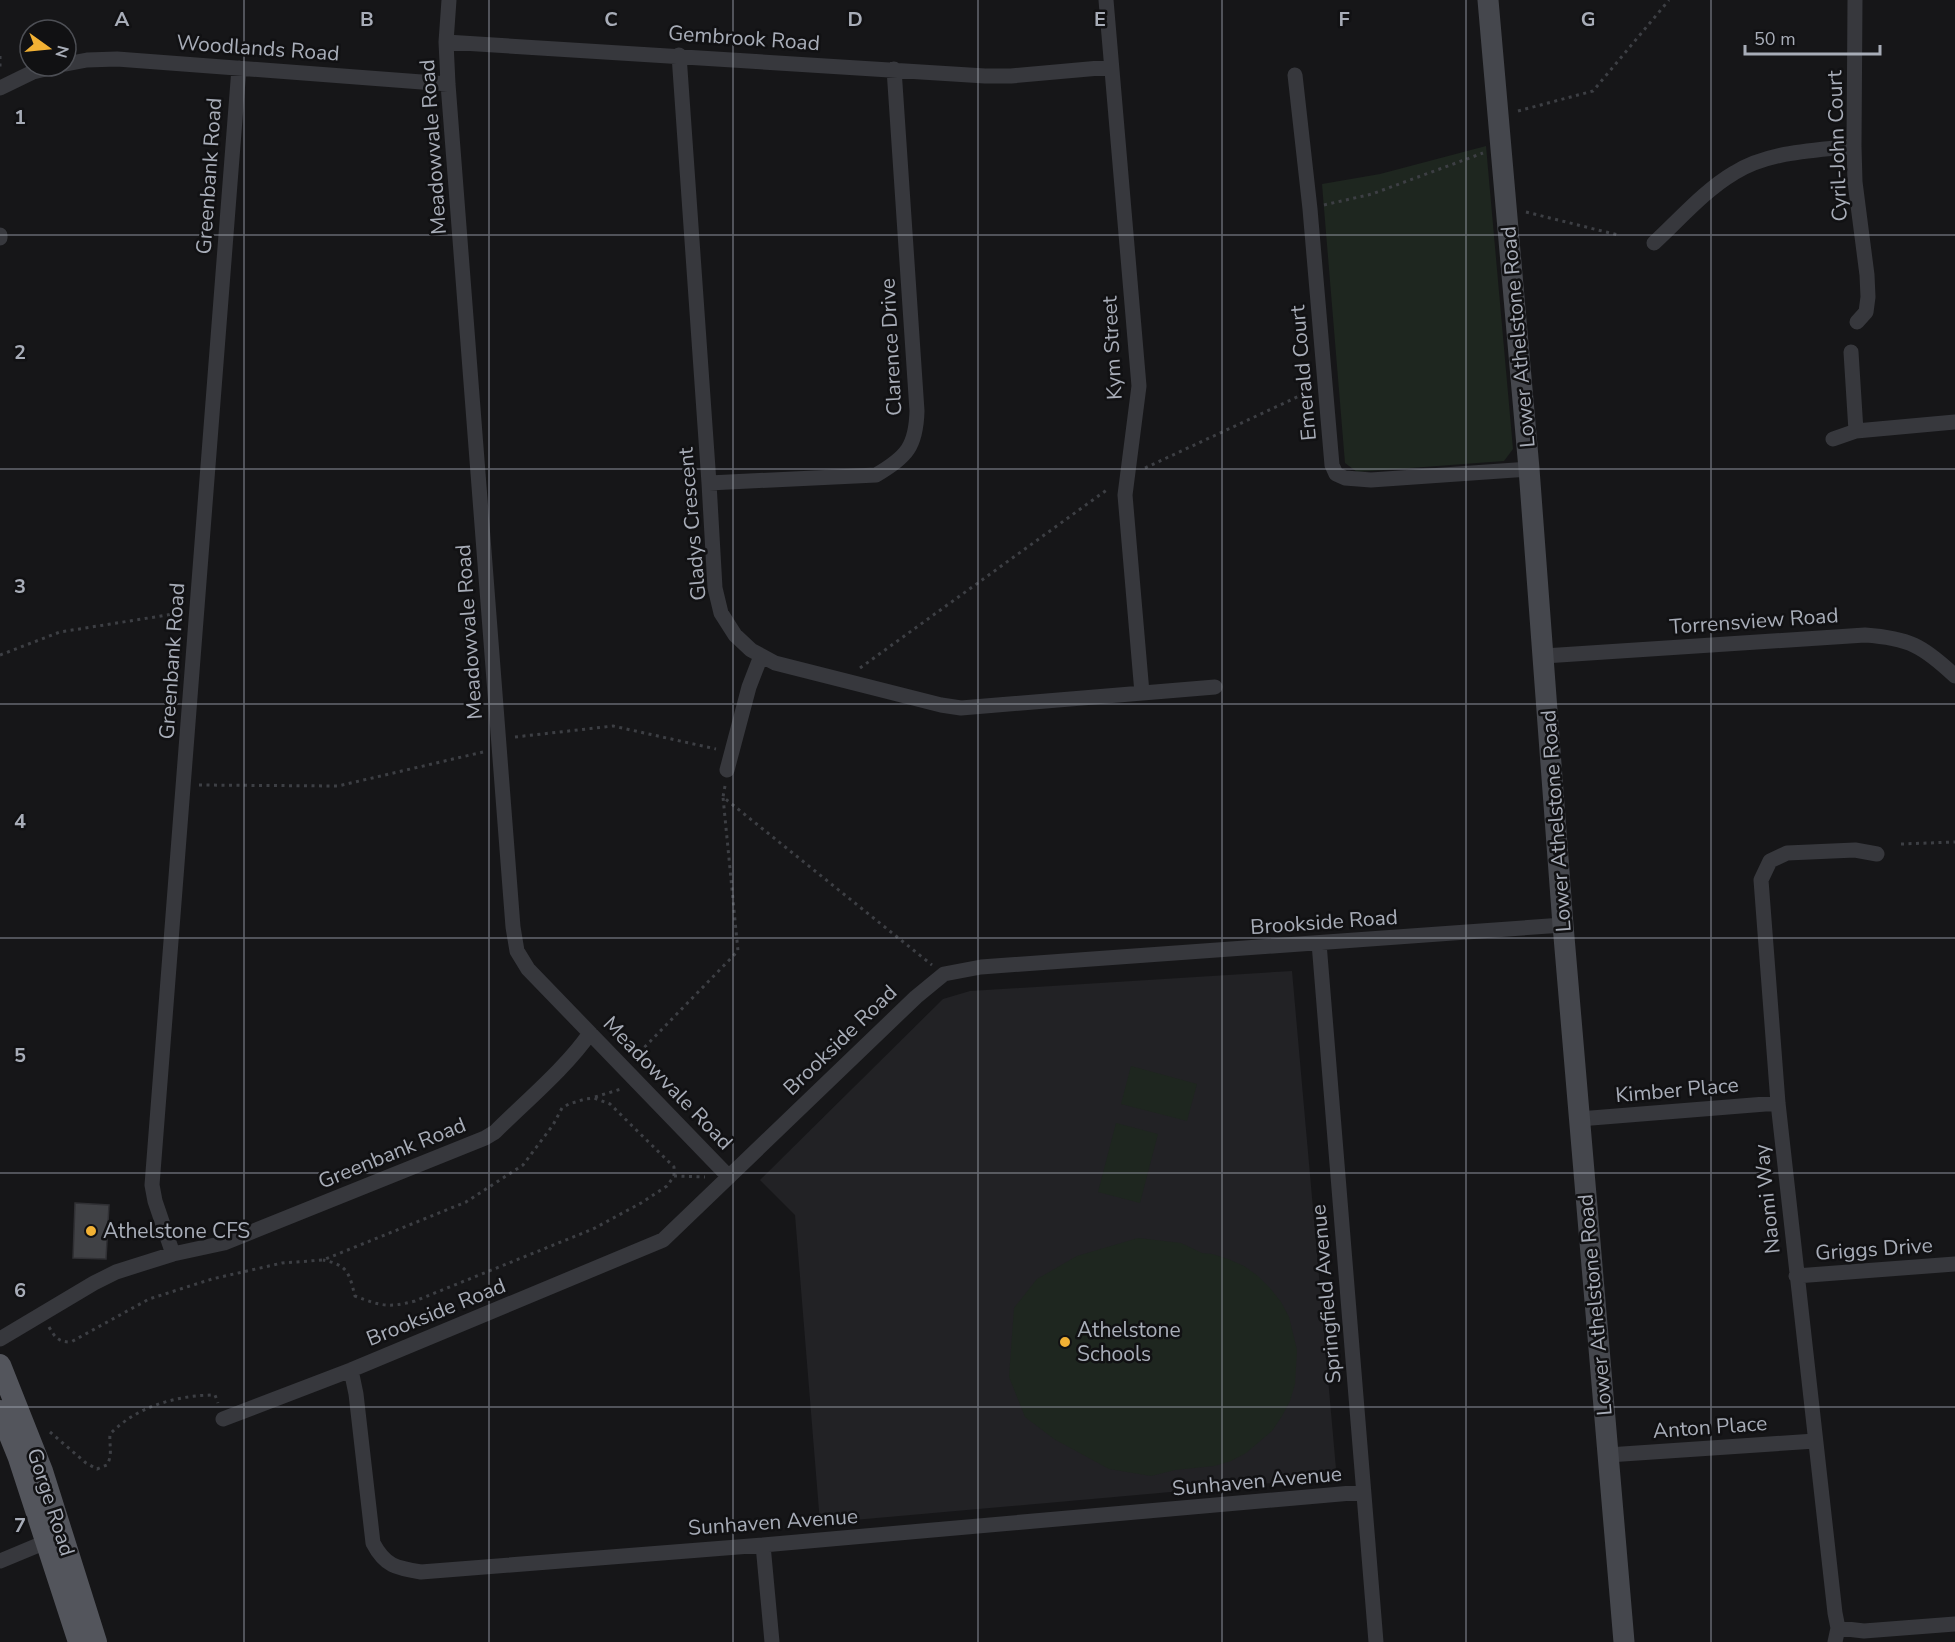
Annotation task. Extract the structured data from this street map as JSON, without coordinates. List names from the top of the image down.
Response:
{
  "streets": {
    "main road": ["Gorge Road"],
    "street": [
      "Gembrook Road",
      "Woodlands Road",
      "Cyril-John Court",
      "Meadowvale Road",
      "Greenbank Road",
      "Lower Athelstone Road",
      "Clarence Drive",
      "Kym Street",
      "Emerald Court",
      "Gladys Crescent",
      "Torrensview Road",
      "Brookside Road",
      "Kimber Place",
      "Naomi Way",
      "Griggs Drive",
      "Springfield Avenue",
      "Anton Place",
      "Sunhaven Avenue"
    ]
  },
  "crossings": [
    ["Gembrook Road", "Meadowvale Road"],
    ["Gembrook Road", "Clarence Drive"],
    ["Gembrook Road", "Kym Street"],
    ["Gembrook Road", "Gladys Crescent"],
    ["Woodlands Road", "Meadowvale Road"],
    ["Woodlands Road", "Greenbank Road"],
    ["Meadowvale Road", "Greenbank Road"],
    ["Meadowvale Road", "Brookside Road"],
    ["Lower Athelstone Road", "Emerald Court"],
    ["Lower Athelstone Road", "Torrensview Road"],
    ["Lower Athelstone Road", "Brookside Road"],
    ["Lower Athelstone Road", "Kimber Place"],
    ["Lower Athelstone Road", "Anton Place"],
    ["Clarence Drive", "Gladys Crescent"],
    ["Kym Street", "Gladys Crescent"],
    ["Brookside Road", "Springfield Avenue"],
    ["Brookside Road", "Sunhaven Avenue"],
    ["Kimber Place", "Naomi Way"],
    ["Naomi Way", "Griggs Drive"],
    ["Naomi Way", "Anton Place"],
    ["Springfield Avenue", "Sunhaven Avenue"]
  ],
  "places": ["Athelstone CFS", "Athelstone Schools"],
  "scale_bar": "50 m",
  "north": "right",
  "grid": {
    "columns": [
      "A",
      "B",
      "C",
      "D",
      "E",
      "F",
      "G"
    ],
    "rows": [
      "1",
      "2",
      "3",
      "4",
      "5",
      "6",
      "7"
    ]
  }
}
